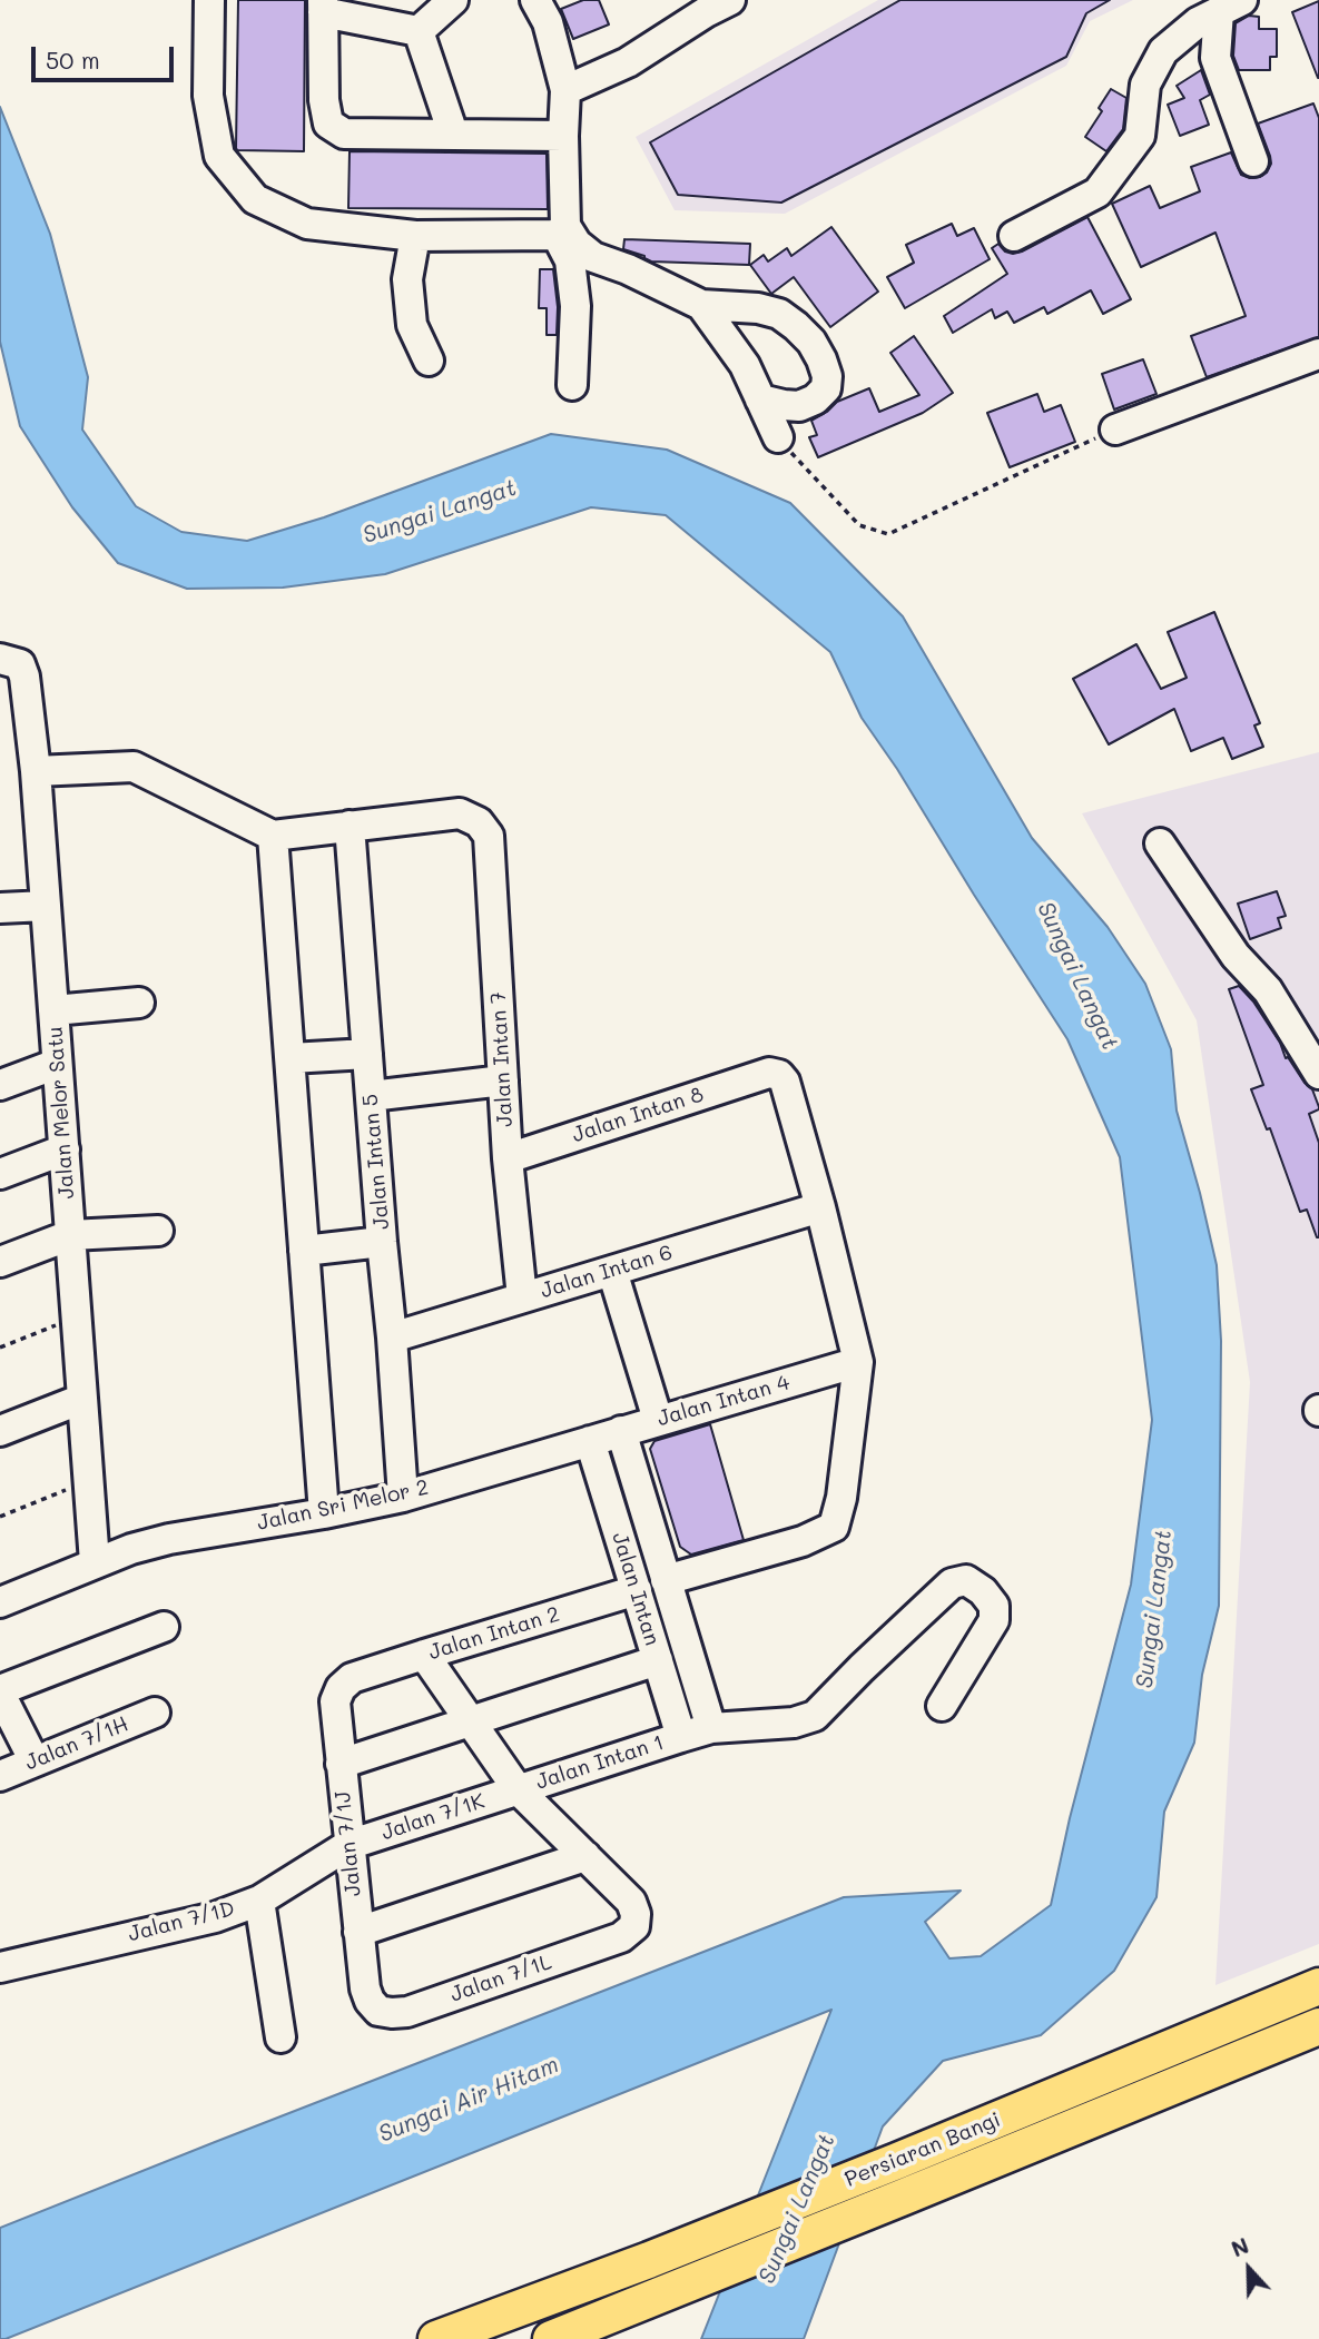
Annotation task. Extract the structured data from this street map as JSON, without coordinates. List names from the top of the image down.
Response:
{
  "streets": {
    "main road": ["Persiaran Bangi"],
    "street": [
      "Jalan Intan 7",
      "Jalan Melor Satu",
      "Jalan Intan 8",
      "Jalan Intan 5",
      "Jalan Intan 6",
      "Jalan Intan 4",
      "Jalan Sri Melor 2",
      "Jalan Intan",
      "Jalan Intan 2",
      "Jalan 7/1H",
      "Jalan Intan 1",
      "Jalan 7/1K",
      "Jalan 7/1J",
      "Jalan 7/1D",
      "Jalan 7/1L"
    ]
  },
  "crossings": [
    ["Jalan Intan 7", "Jalan Intan 8"],
    ["Jalan Intan 7", "Jalan Intan 5"],
    ["Jalan Intan 7", "Jalan Intan 6"],
    ["Jalan Melor Satu", "Jalan Sri Melor 2"],
    ["Jalan Intan 8", "Jalan Intan 6"],
    ["Jalan Intan 5", "Jalan Intan 6"],
    ["Jalan Intan 5", "Jalan Sri Melor 2"],
    ["Jalan Intan 4", "Jalan Sri Melor 2"],
    ["Jalan Intan 4", "Jalan Intan"],
    ["Jalan Sri Melor 2", "Jalan Intan"],
    ["Jalan Intan", "Jalan Intan 2"],
    ["Jalan Intan", "Jalan Intan 1"],
    ["Jalan Intan 2", "Jalan 7/1J"],
    ["Jalan Intan 1", "Jalan 7/1K"],
    ["Jalan 7/1K", "Jalan 7/1J"],
    ["Jalan 7/1K", "Jalan 7/1D"],
    ["Jalan 7/1J", "Jalan 7/1D"],
    ["Jalan 7/1J", "Jalan 7/1L"]
  ],
  "water": ["Sungai Langat", "Sungai Air Hitam"],
  "scale_bar": "50 m",
  "north": "top"
}
